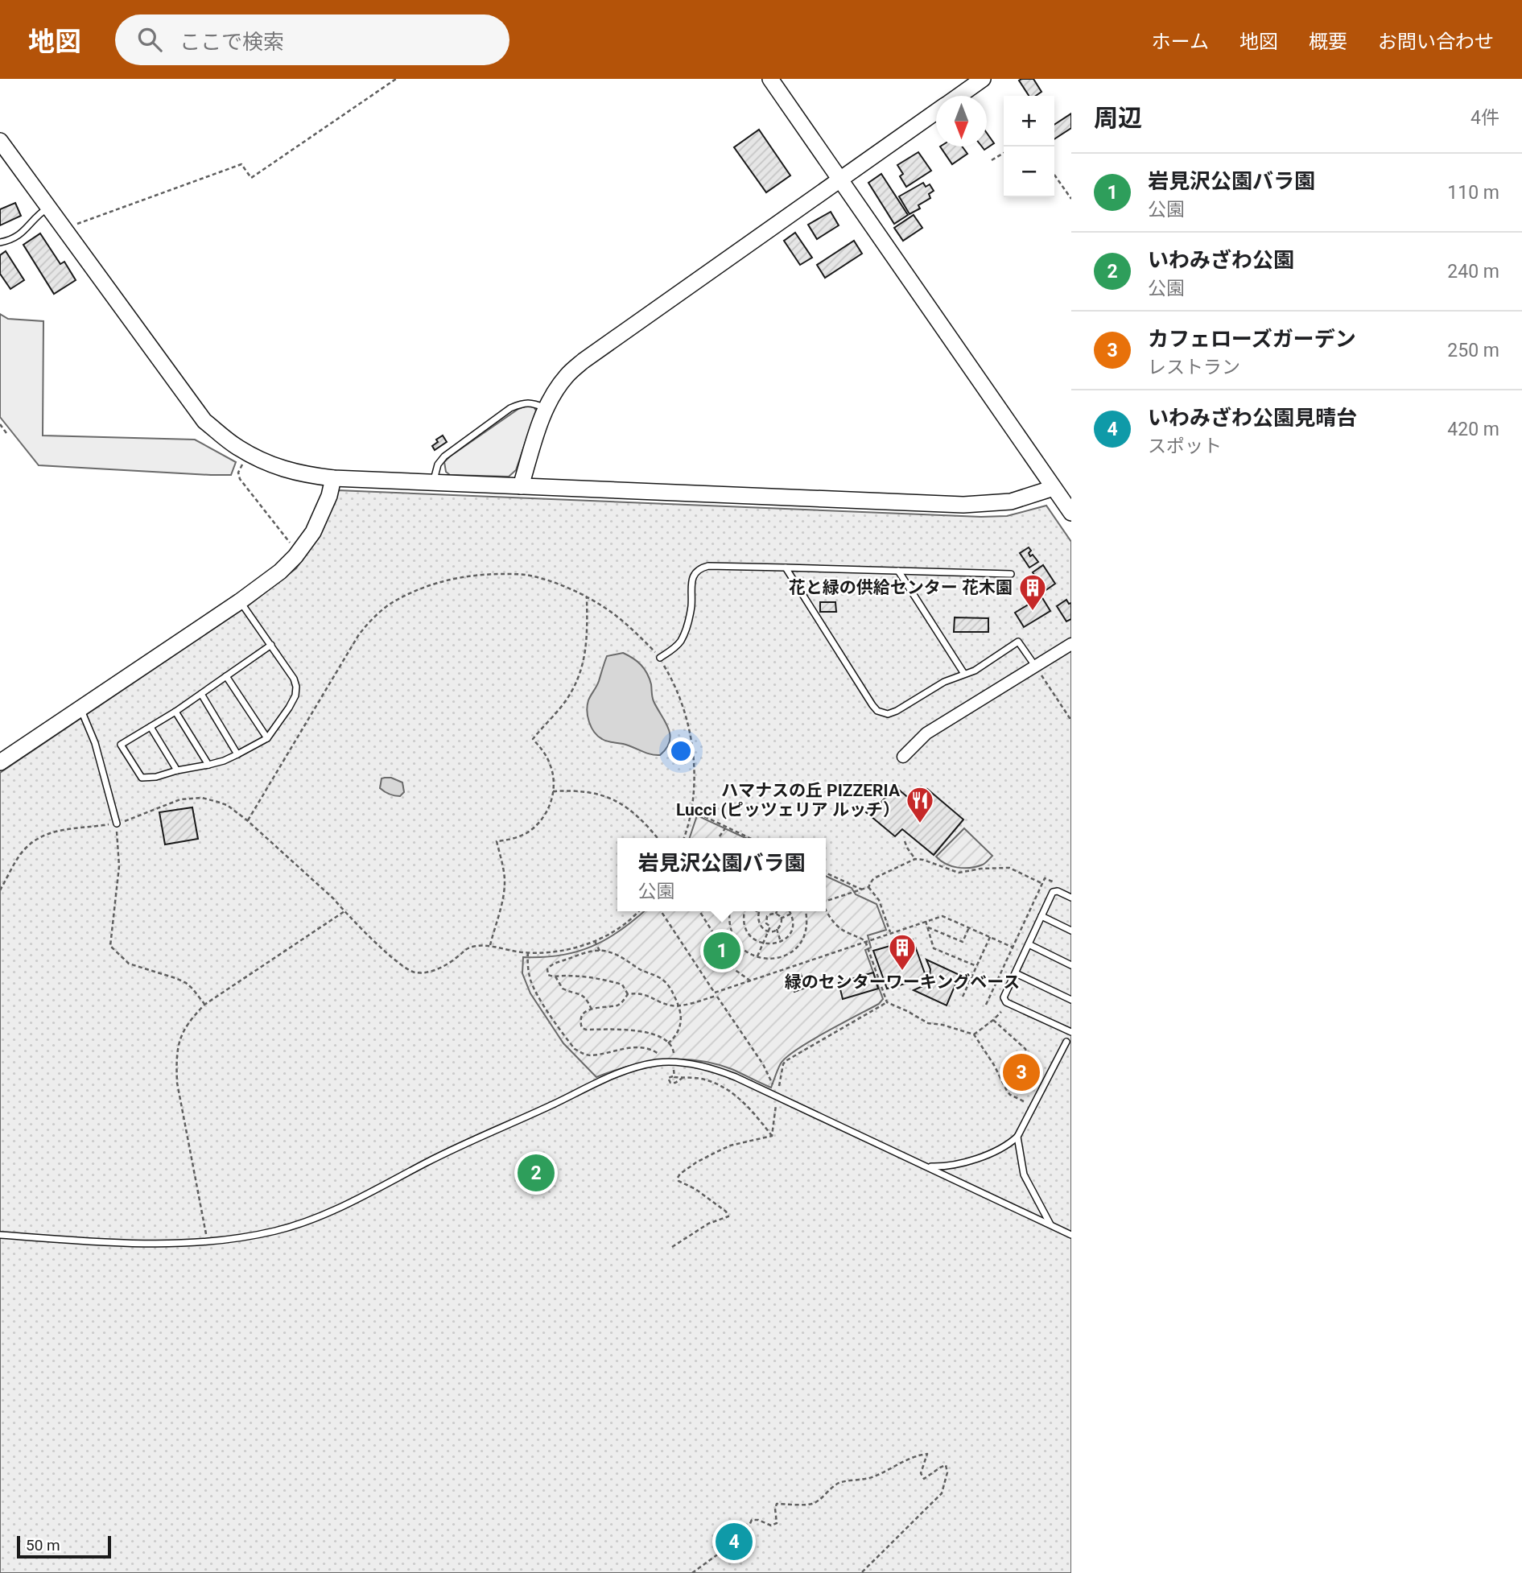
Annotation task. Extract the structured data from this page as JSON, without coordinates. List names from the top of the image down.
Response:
{
  "places": {
    "building": ["花と緑の供給センター 花木園", "緑のセンターワーキングベース"],
    "restaurant": ["ハマナスの丘 PIZZERIA Lucci (ピッツェリア ルッチ）"]
  },
  "scale_bar": "50 m",
  "north": "bottom",
  "page": {
    "header": "地図",
    "search": "ここで検索",
    "nav": [
      "ホーム",
      "地図",
      "概要",
      "お問い合わせ"
    ],
    "heading": ["周辺", "4件"],
    "map_buttons": ["+", "−"],
    "list": [
      {
        "mark": "1",
        "name": "岩見沢公園バラ園",
        "note": "公園",
        "value": "110 m"
      },
      {
        "mark": "2",
        "name": "いわみざわ公園",
        "note": "公園",
        "value": "240 m"
      },
      {
        "mark": "3",
        "name": "カフェローズガーデン",
        "note": "レストラン",
        "value": "250 m"
      },
      {
        "mark": "4",
        "name": "いわみざわ公園見晴台",
        "note": "スポット",
        "value": "420 m"
      }
    ],
    "popup": ["岩見沢公園バラ園", "公園"],
    "pins": [
      "1",
      "3",
      "2",
      "4"
    ],
    "scale": "50 m"
  }
}
